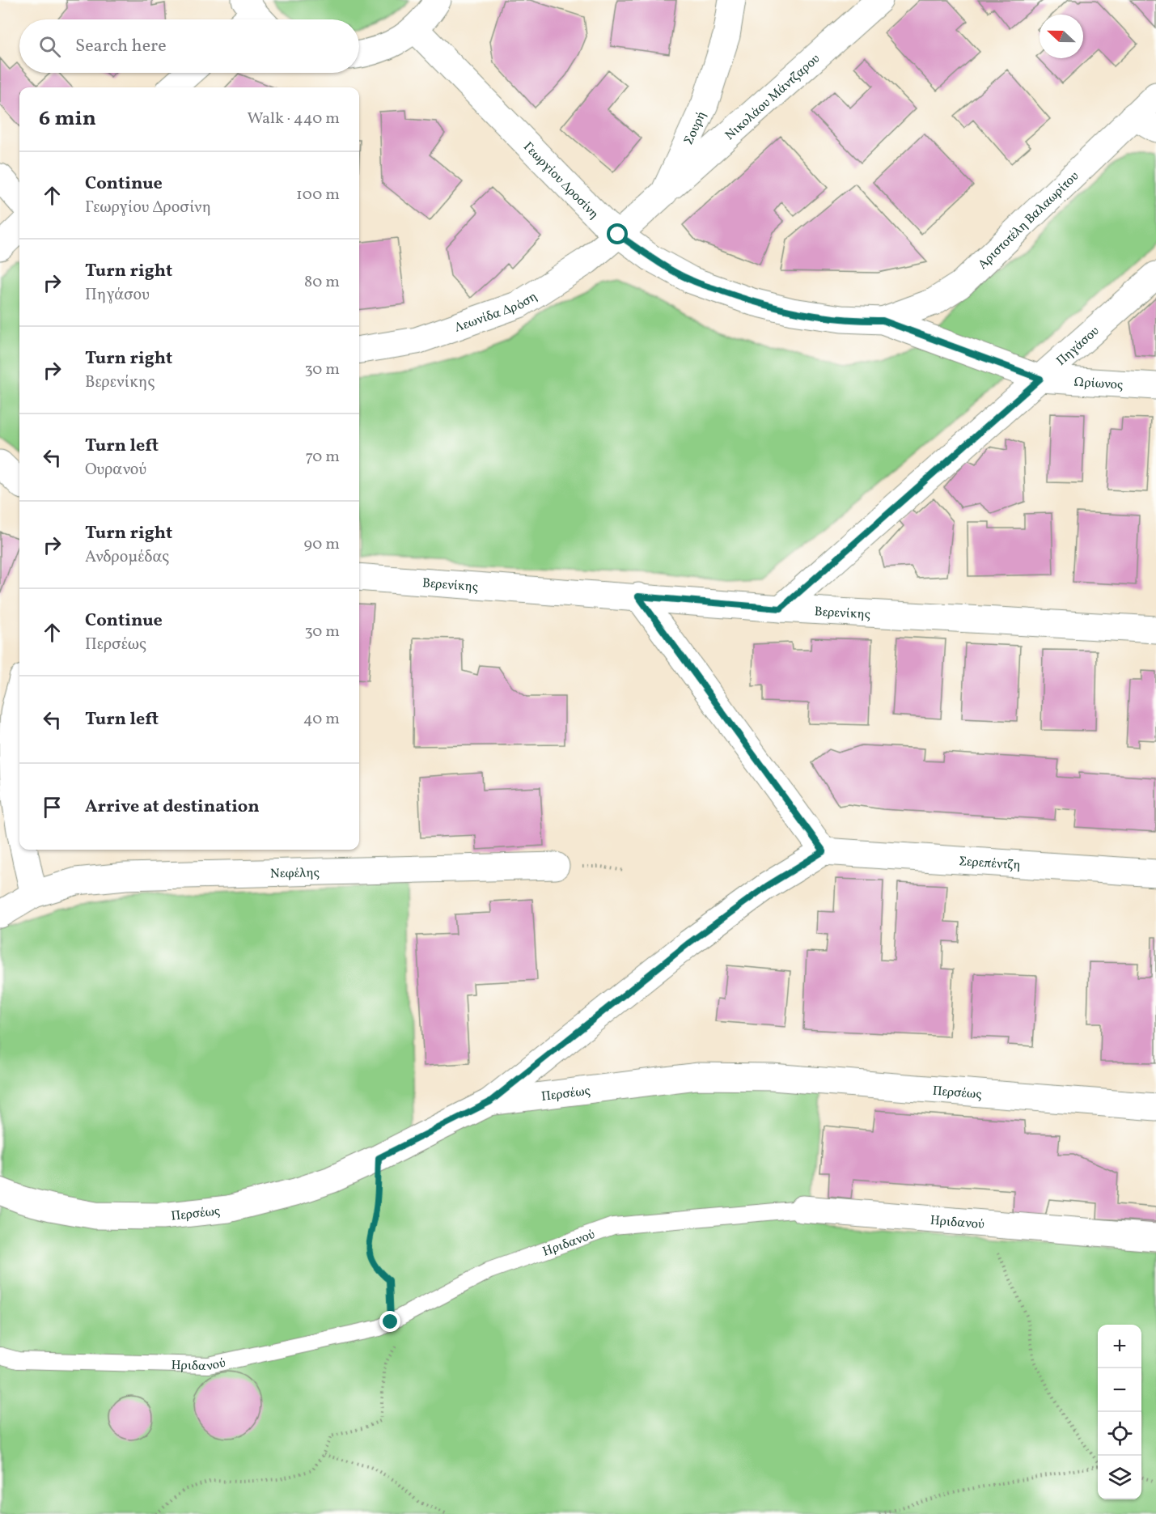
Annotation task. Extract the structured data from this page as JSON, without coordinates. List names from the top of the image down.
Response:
{
  "streets": {
    "street": [
      "Νικολάου Μάντζαρου",
      "Σουρή",
      "Γεωργίου Δροσίνη",
      "Αριστοτέλη Βαλαωρίτου",
      "Λεωνίδα Δρόση",
      "Πηγάσου",
      "Ωρίωνος",
      "Βερενίκης",
      "Σερεπέντζη",
      "Νεφέλης",
      "Περσέως",
      "Ηριδανού"
    ]
  },
  "crossings": [
    ["Νικολάου Μάντζαρου", "Σουρή"],
    ["Σουρή", "Γεωργίου Δροσίνη"],
    ["Σουρή", "Λεωνίδα Δρόση"],
    ["Γεωργίου Δροσίνη", "Αριστοτέλη Βαλαωρίτου"],
    ["Γεωργίου Δροσίνη", "Λεωνίδα Δρόση"],
    ["Γεωργίου Δροσίνη", "Πηγάσου"],
    ["Γεωργίου Δροσίνη", "Ωρίωνος"],
    ["Πηγάσου", "Ωρίωνος"],
    ["Πηγάσου", "Βερενίκης"]
  ],
  "north": "left",
  "page": {
    "search": "Search here",
    "heading": ["6 min", "Walk · 440 m"],
    "list": [
      ["Continue", "Γεωργίου Δροσίνη", "100 m"],
      ["Turn right", "Πηγάσου", "80 m"],
      ["Turn right", "Βερενίκης", "30 m"],
      ["Turn left", "Ουρανού", "70 m"],
      ["Turn right", "Ανδρομέδας", "90 m"],
      ["Continue", "Περσέως", "30 m"],
      ["Turn left", "40 m"],
      "Arrive at destination"
    ],
    "map_buttons": ["+", "−"]
  }
}
